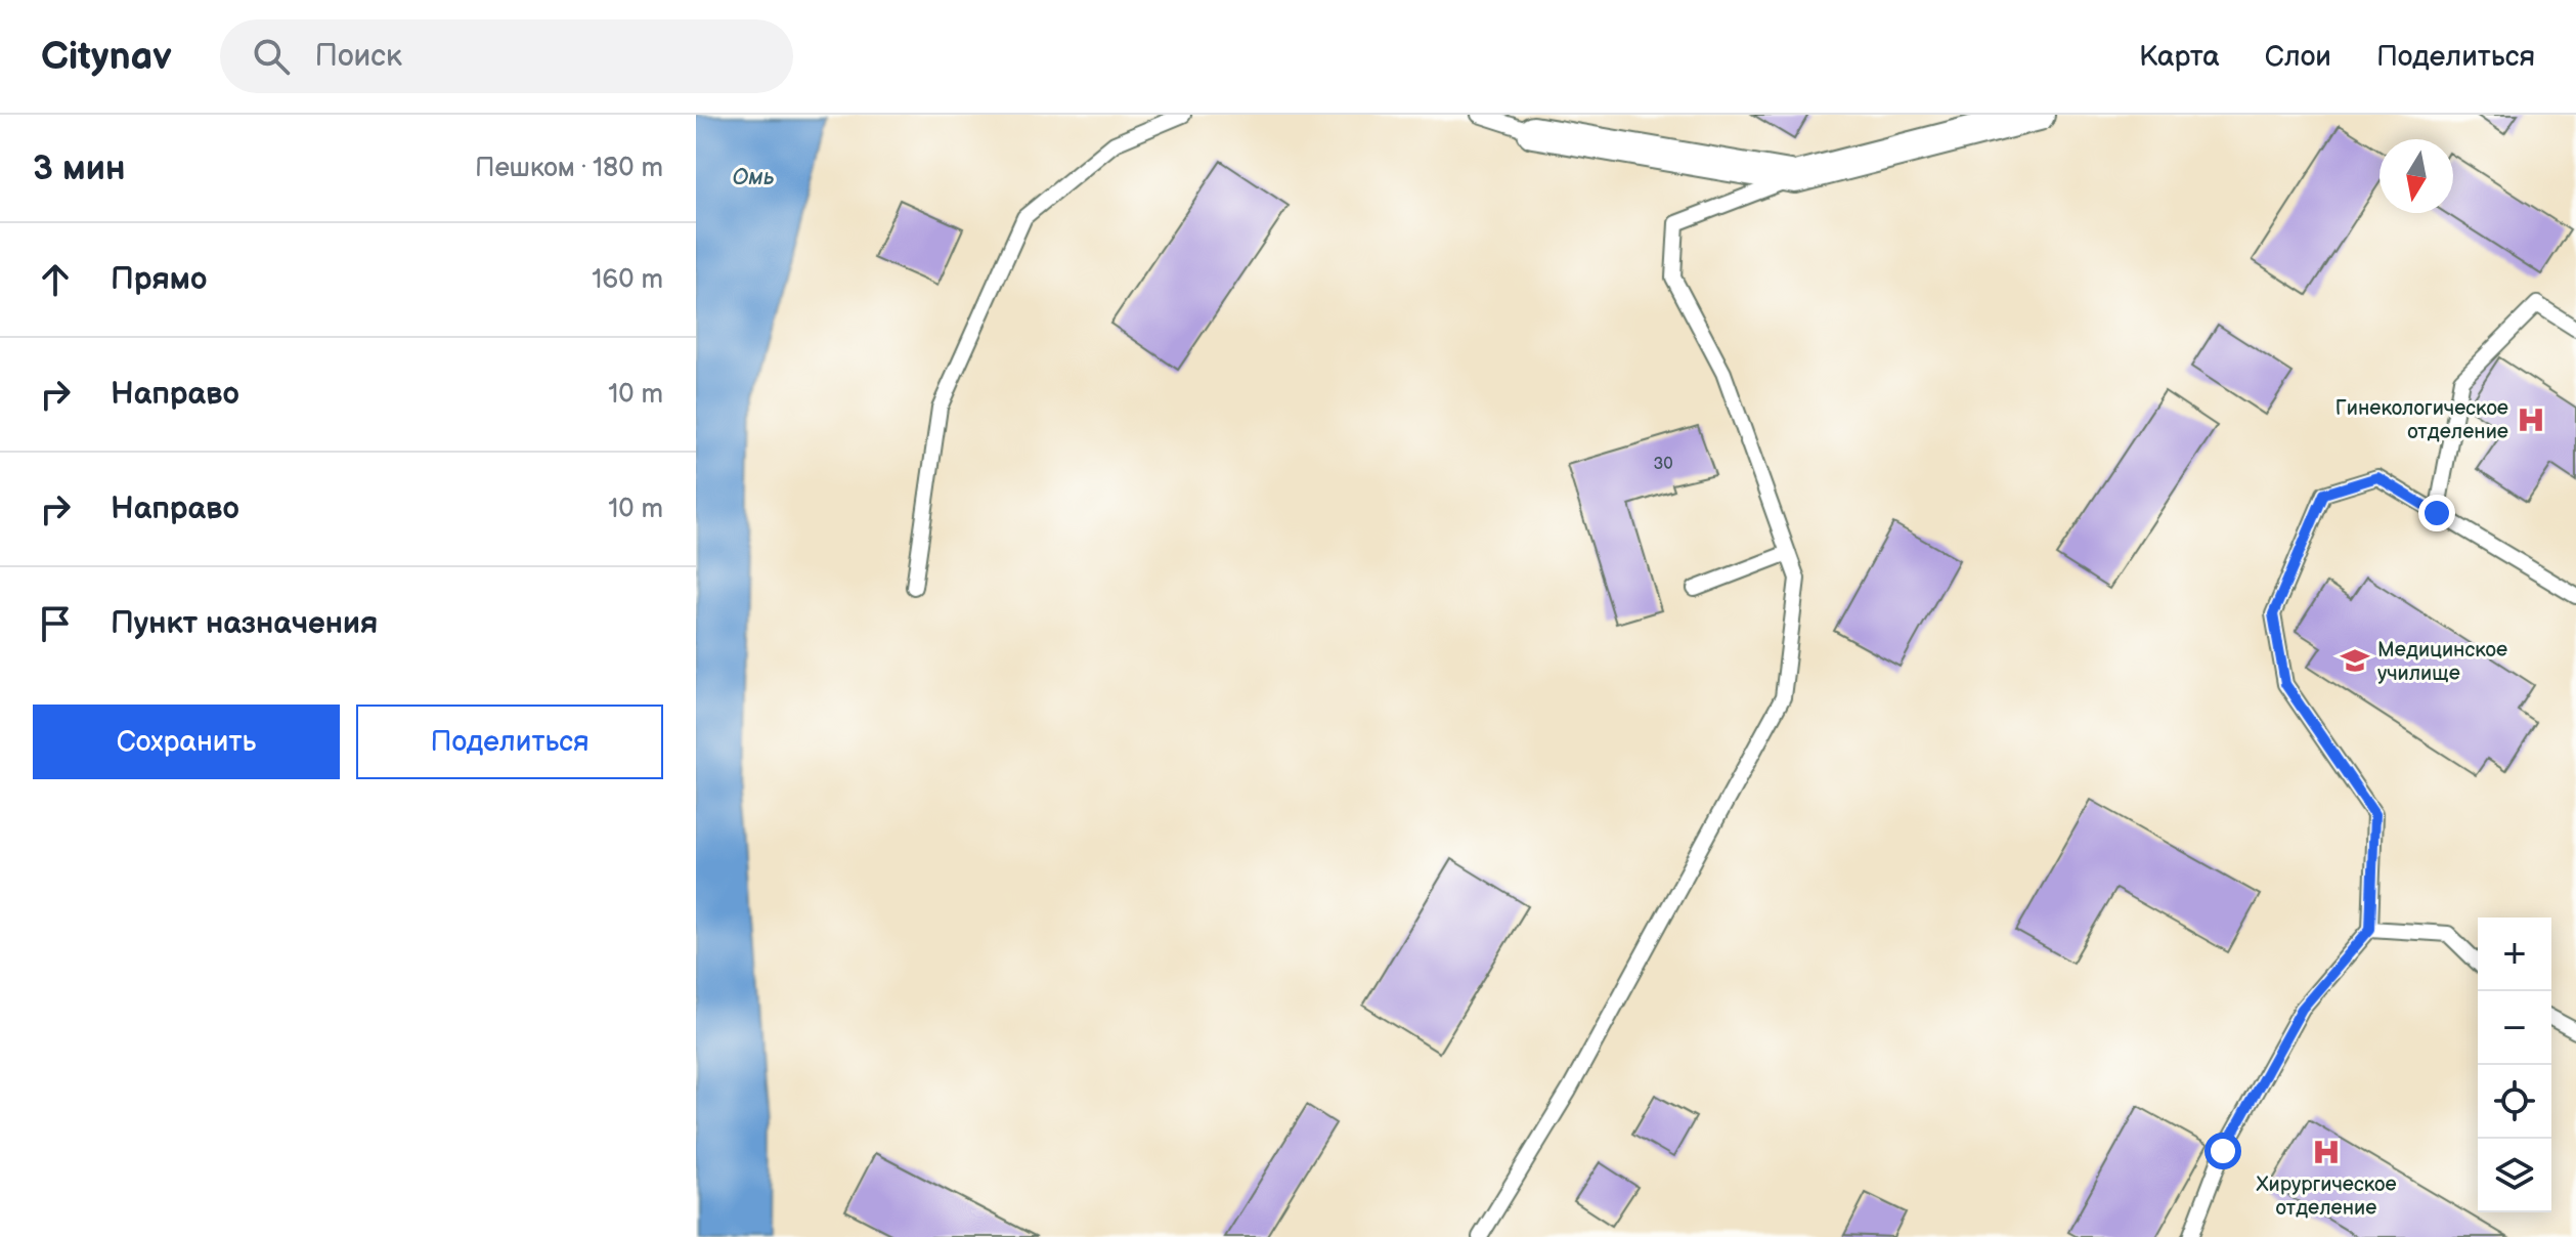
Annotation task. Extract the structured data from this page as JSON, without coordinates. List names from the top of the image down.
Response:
{
  "water": ["Омь"],
  "places": {
    "hospital": ["Гинекологическое отделение", "Хирургическое отделение"],
    "school or university": ["Медицинское училище"]
  },
  "house_numbers": ["30"],
  "north": "bottom",
  "page": {
    "header": "Citynav",
    "search": "Поиск",
    "nav": ["Карта", "Слои", "Поделиться"],
    "heading": ["3 мин", "Пешком · 180 m"],
    "list": [
      ["Прямо", "160 m"],
      ["Направо", "10 m"],
      ["Направо", "10 m"],
      "Пункт назначения"
    ],
    "buttons": ["Сохранить", "Поделиться"],
    "map_buttons": ["+", "−"]
  }
}
